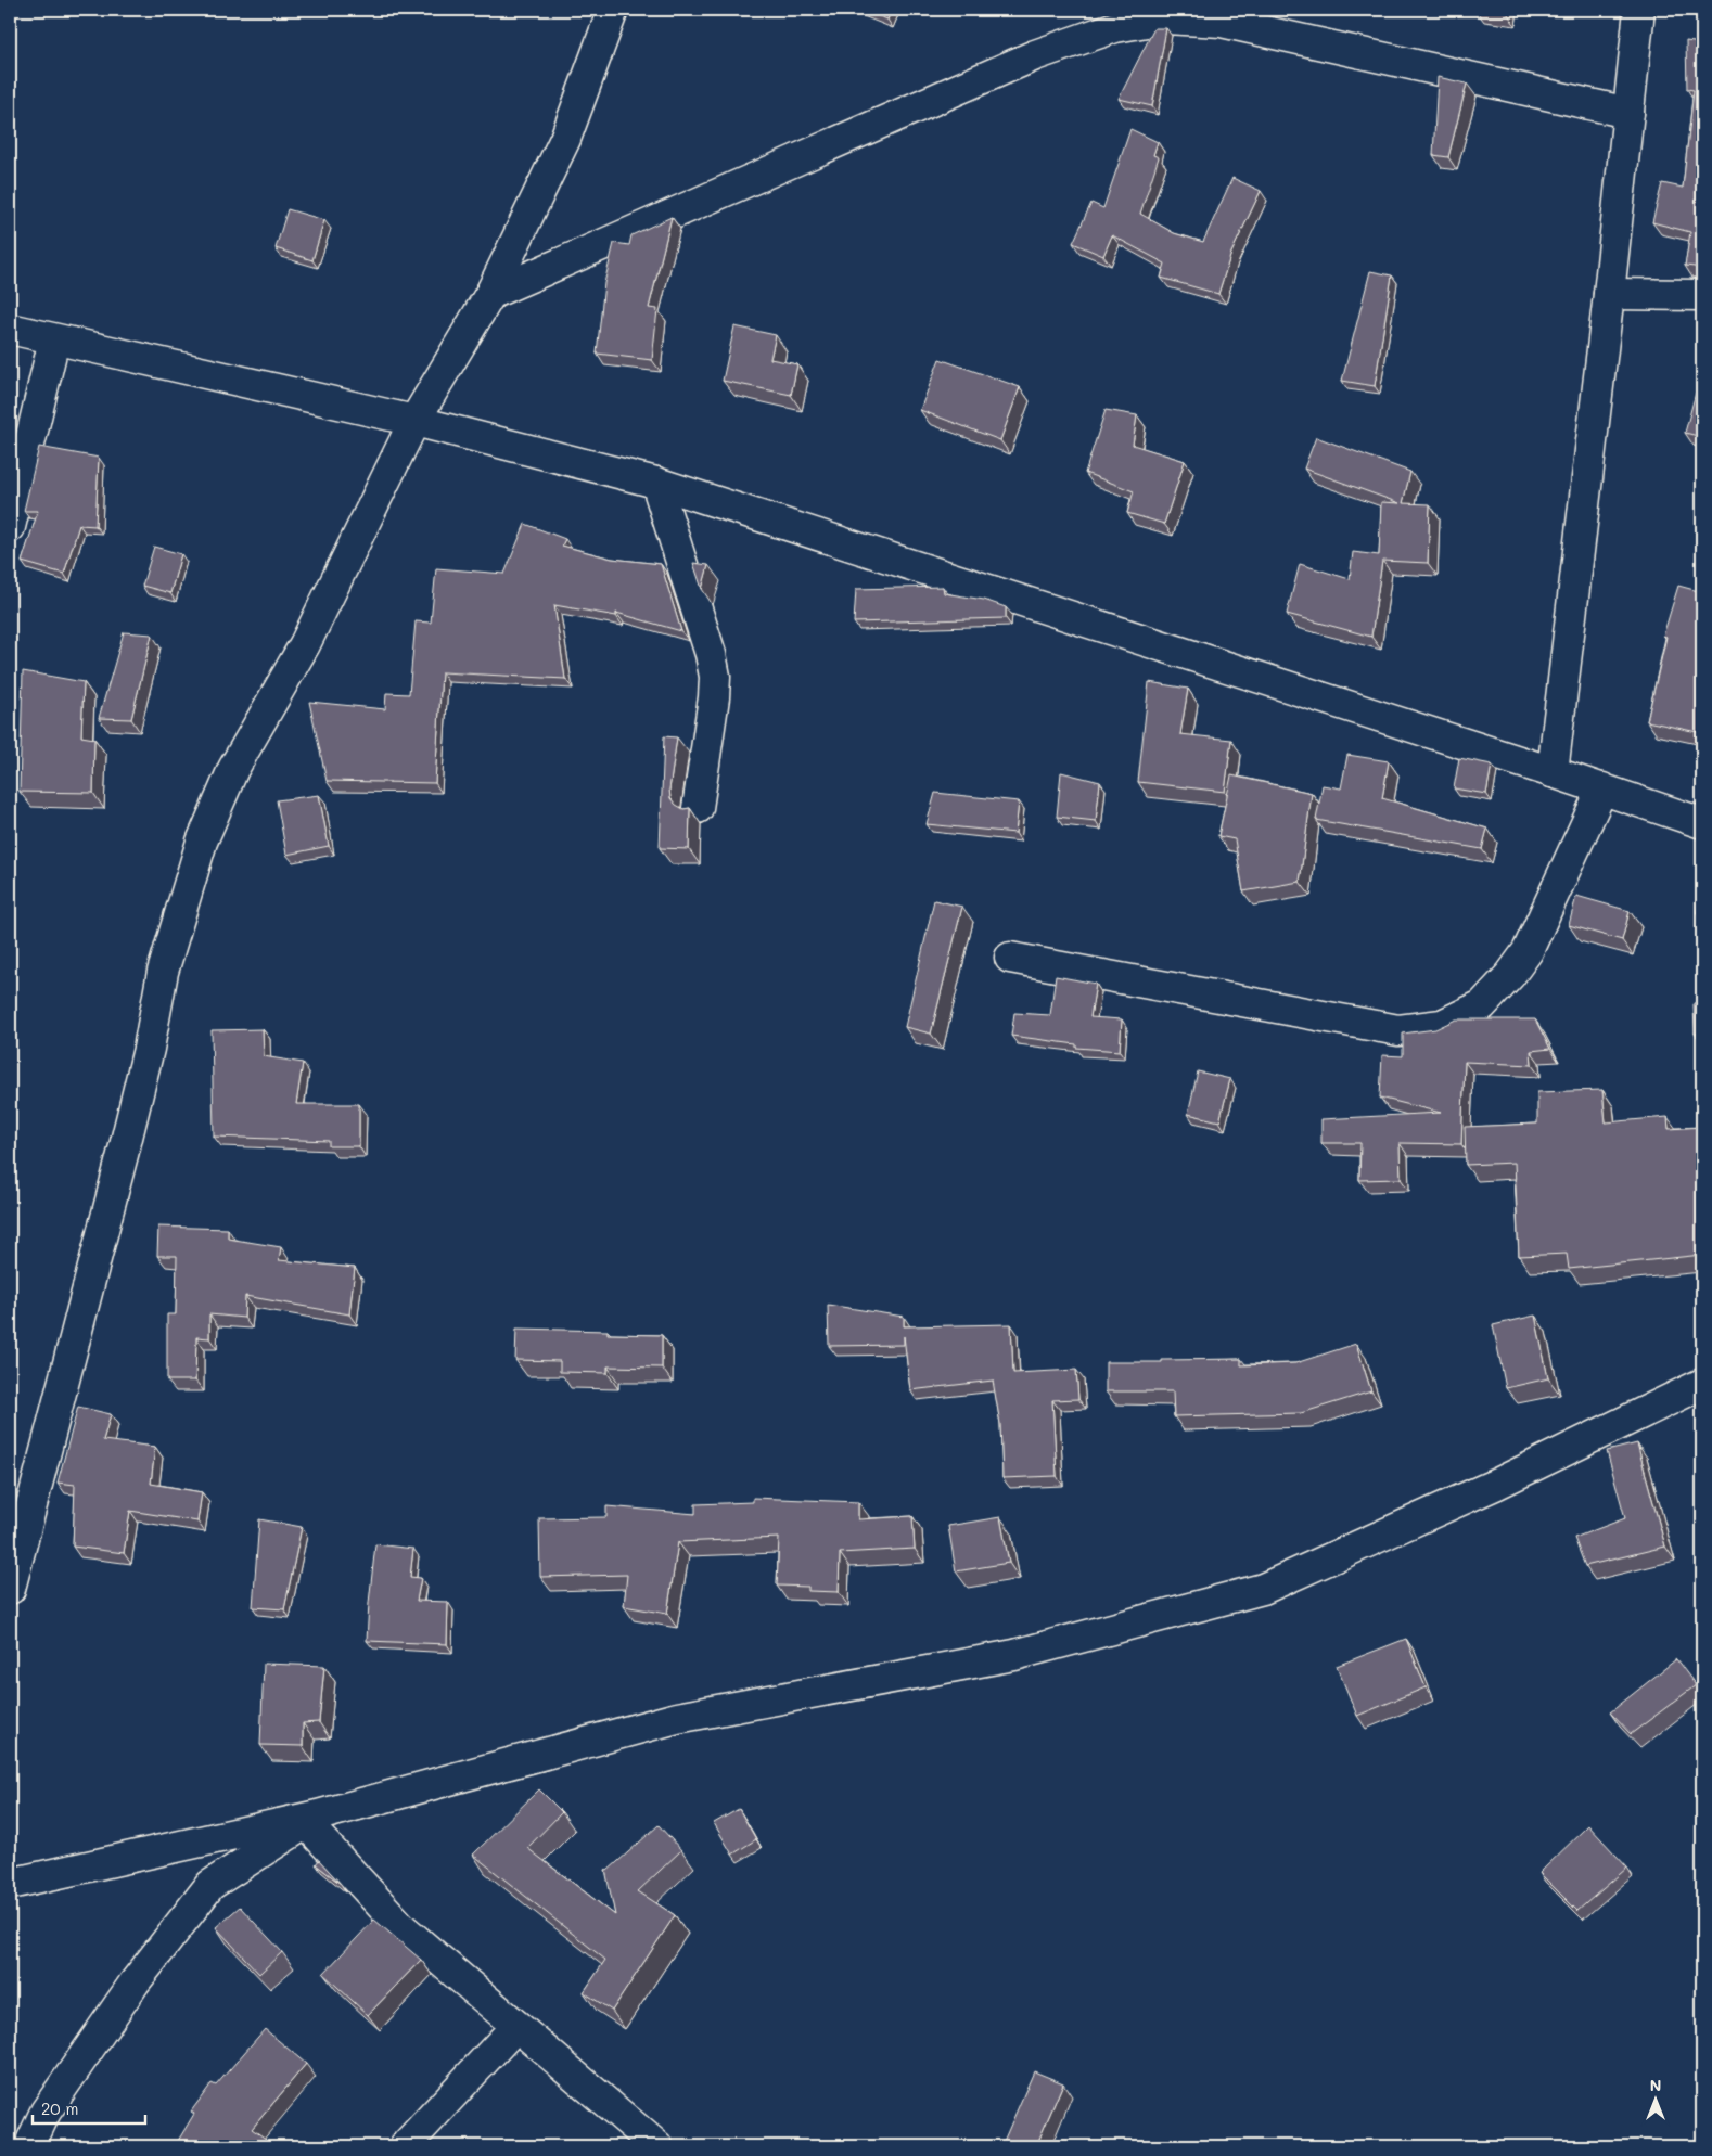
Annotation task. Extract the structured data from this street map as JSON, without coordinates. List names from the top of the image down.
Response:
{
  "scale_bar": "20 m",
  "north": "top"
}
